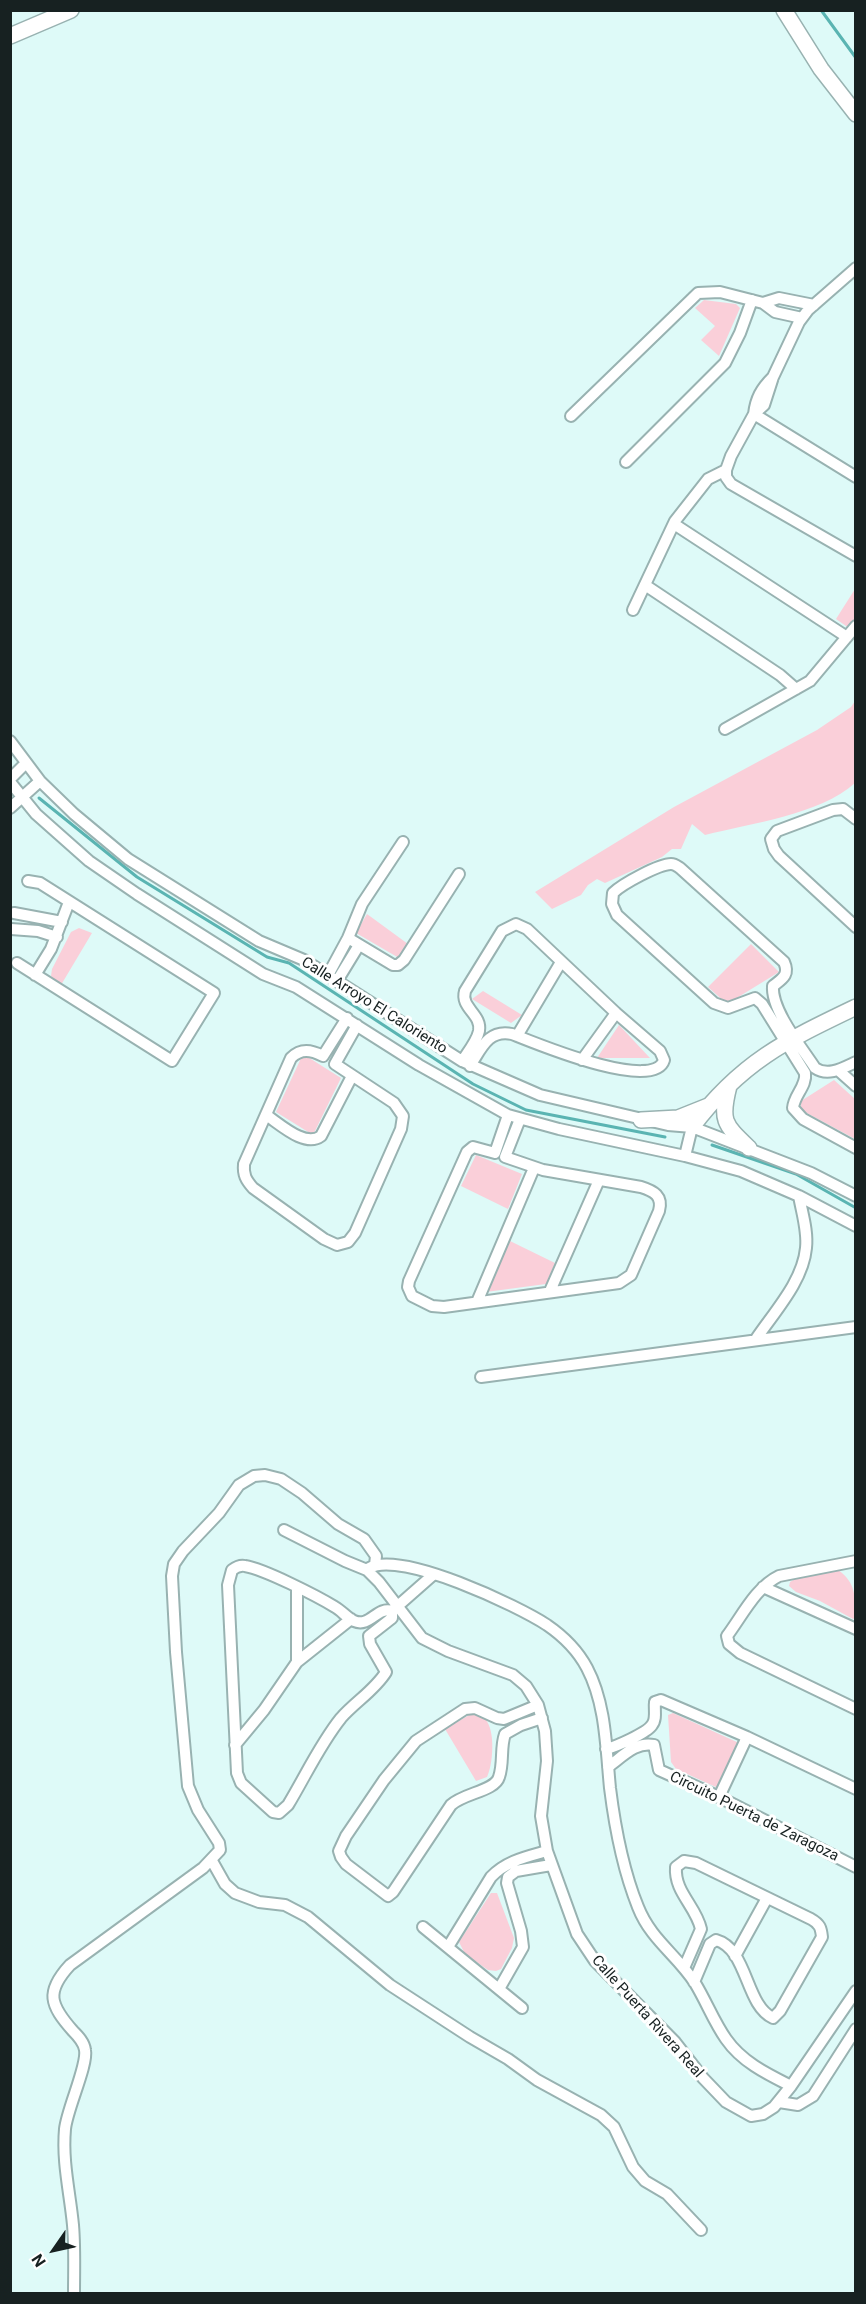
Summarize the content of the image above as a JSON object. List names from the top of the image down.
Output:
{
  "streets": {
    "street": ["Calle Arroyo El Caloriento", "Circuito Puerta de Zaragoza", "Calle Puerta Rivera Real"]
  },
  "north": "bottom left"
}
